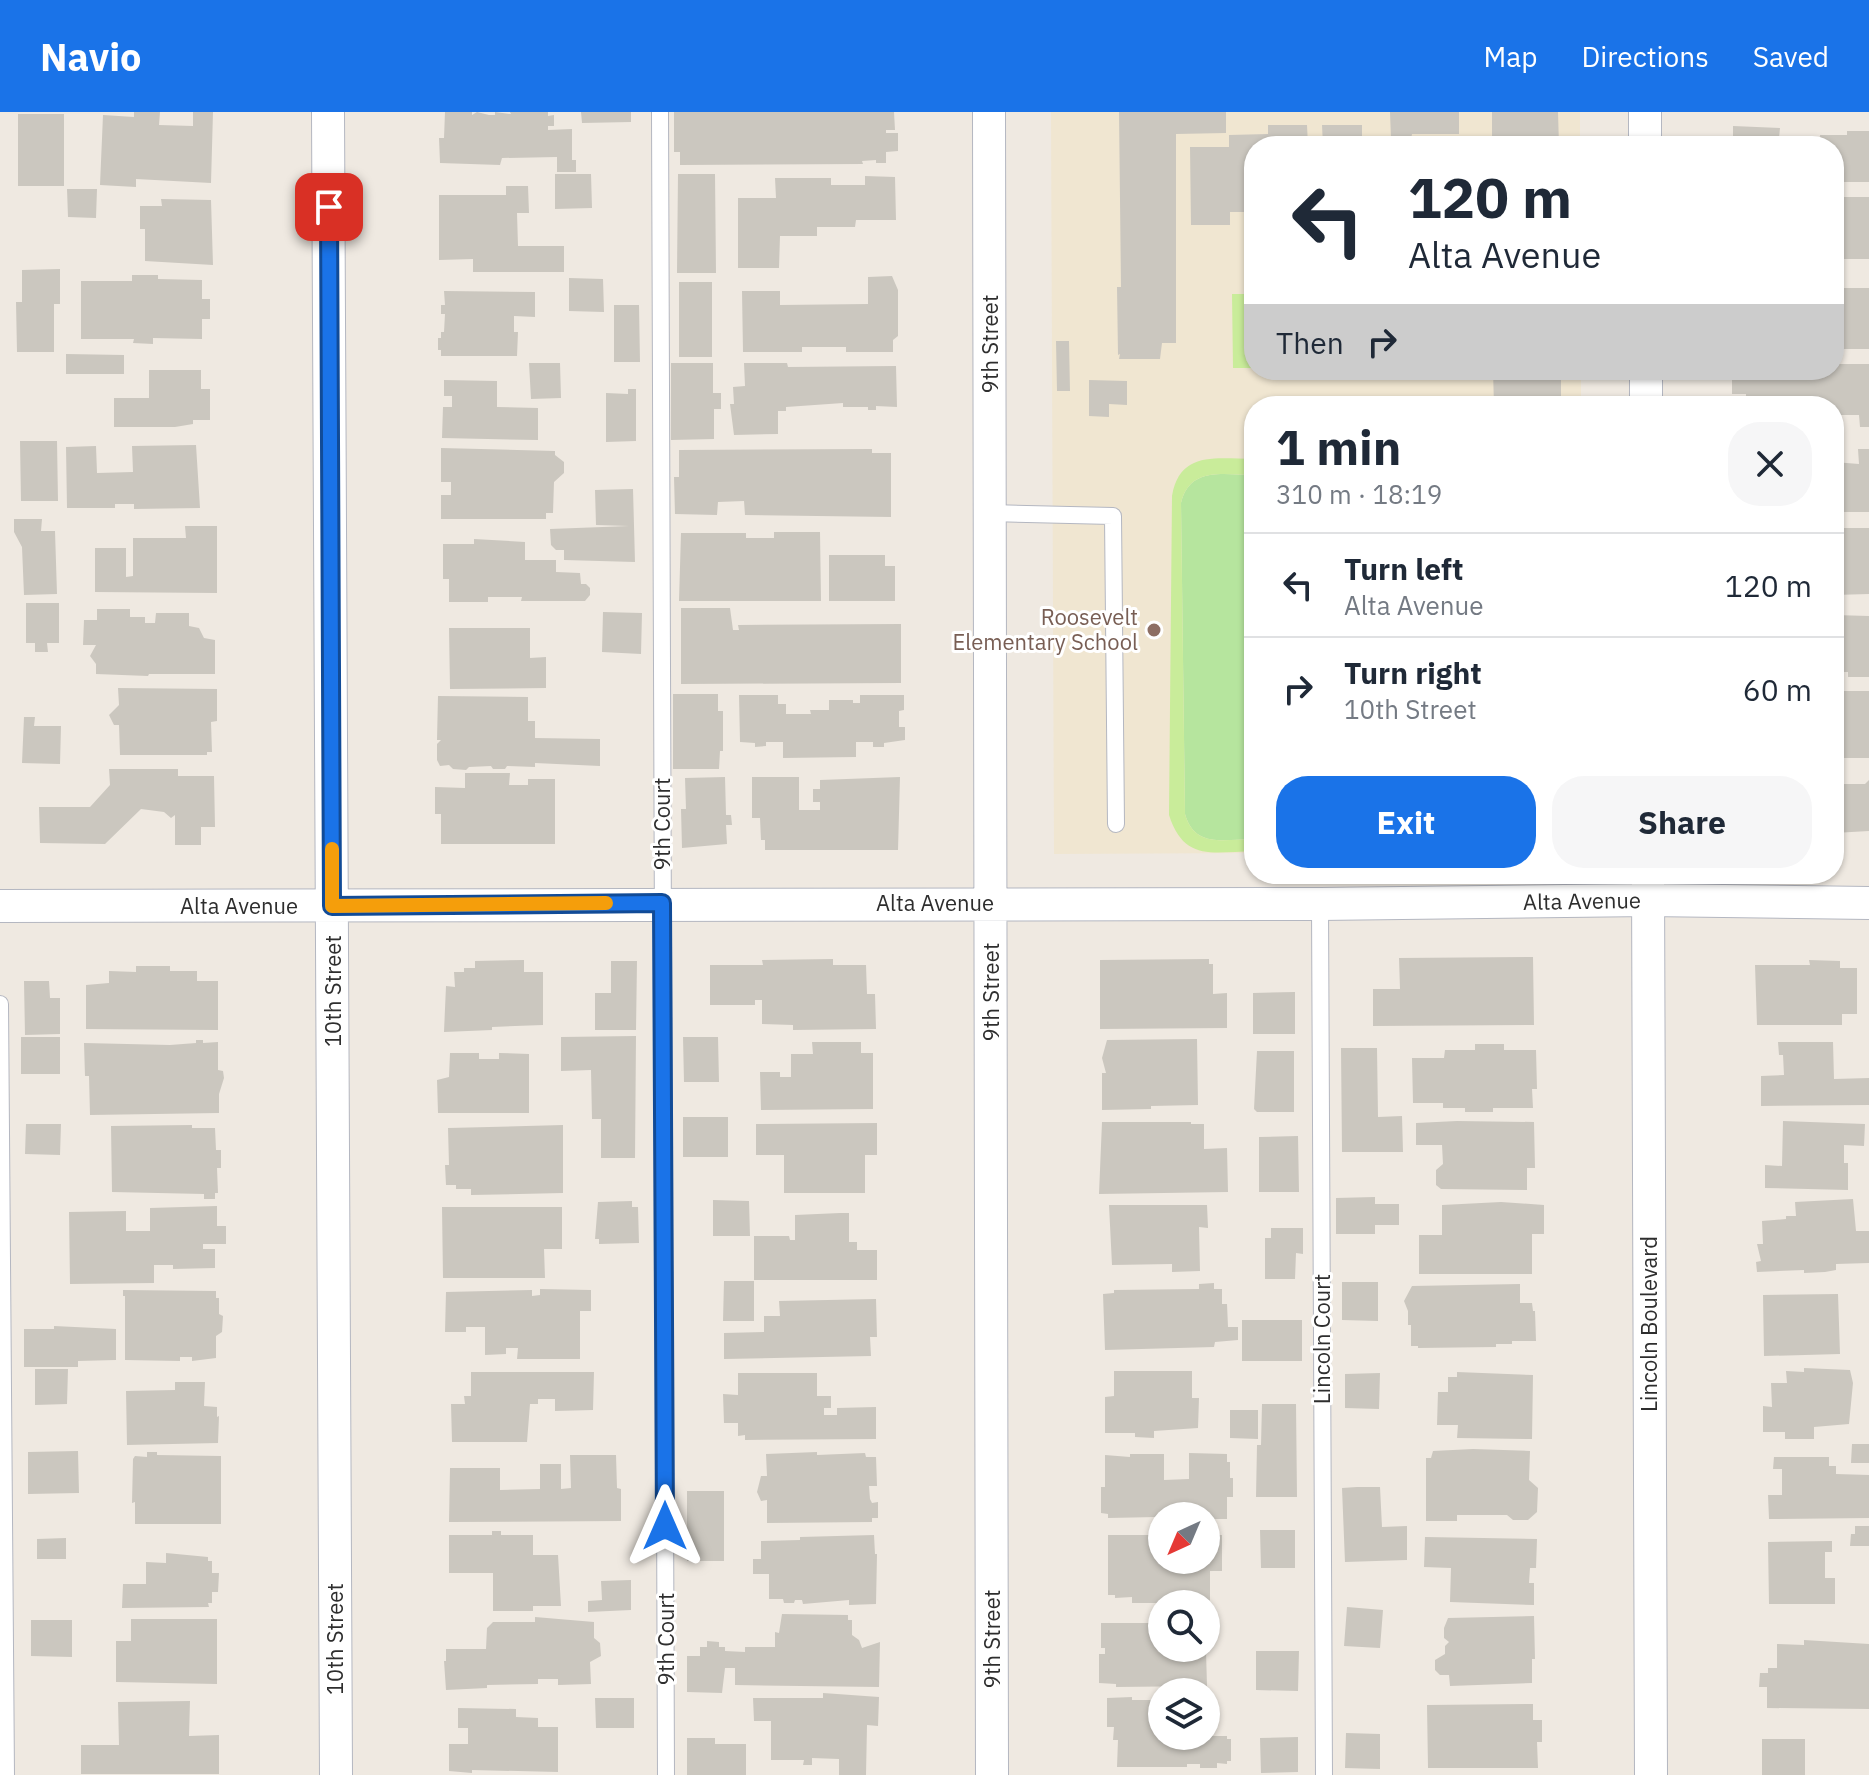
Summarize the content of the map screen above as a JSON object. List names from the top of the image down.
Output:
{
  "streets": {
    "street": [
      "9th Street",
      "Alta Avenue",
      "10th Street",
      "Lincoln Boulevard"
    ],
    "lane": ["9th Court", "Lincoln Court"]
  },
  "crossings": [
    ["9th Street", "Alta Avenue"],
    ["9th Court", "Alta Avenue"],
    ["Alta Avenue", "10th Street"],
    ["Alta Avenue", "Lincoln Boulevard"],
    ["Alta Avenue", "Lincoln Court"]
  ],
  "places": ["Roosevelt Elementary School"],
  "north": "bottom left",
  "page": {
    "header": "Navio",
    "nav": ["Map", "Directions", "Saved"],
    "turn": ["120 m", "Alta Avenue"],
    "then": "Then",
    "heading": ["1 min", "310 m · 18:19"],
    "list": [
      {
        "name": "Turn left",
        "note": "Alta Avenue",
        "value": "120 m"
      },
      {
        "name": "Turn right",
        "note": "10th Street",
        "value": "60 m"
      }
    ],
    "buttons": ["Exit", "Share"]
  }
}
